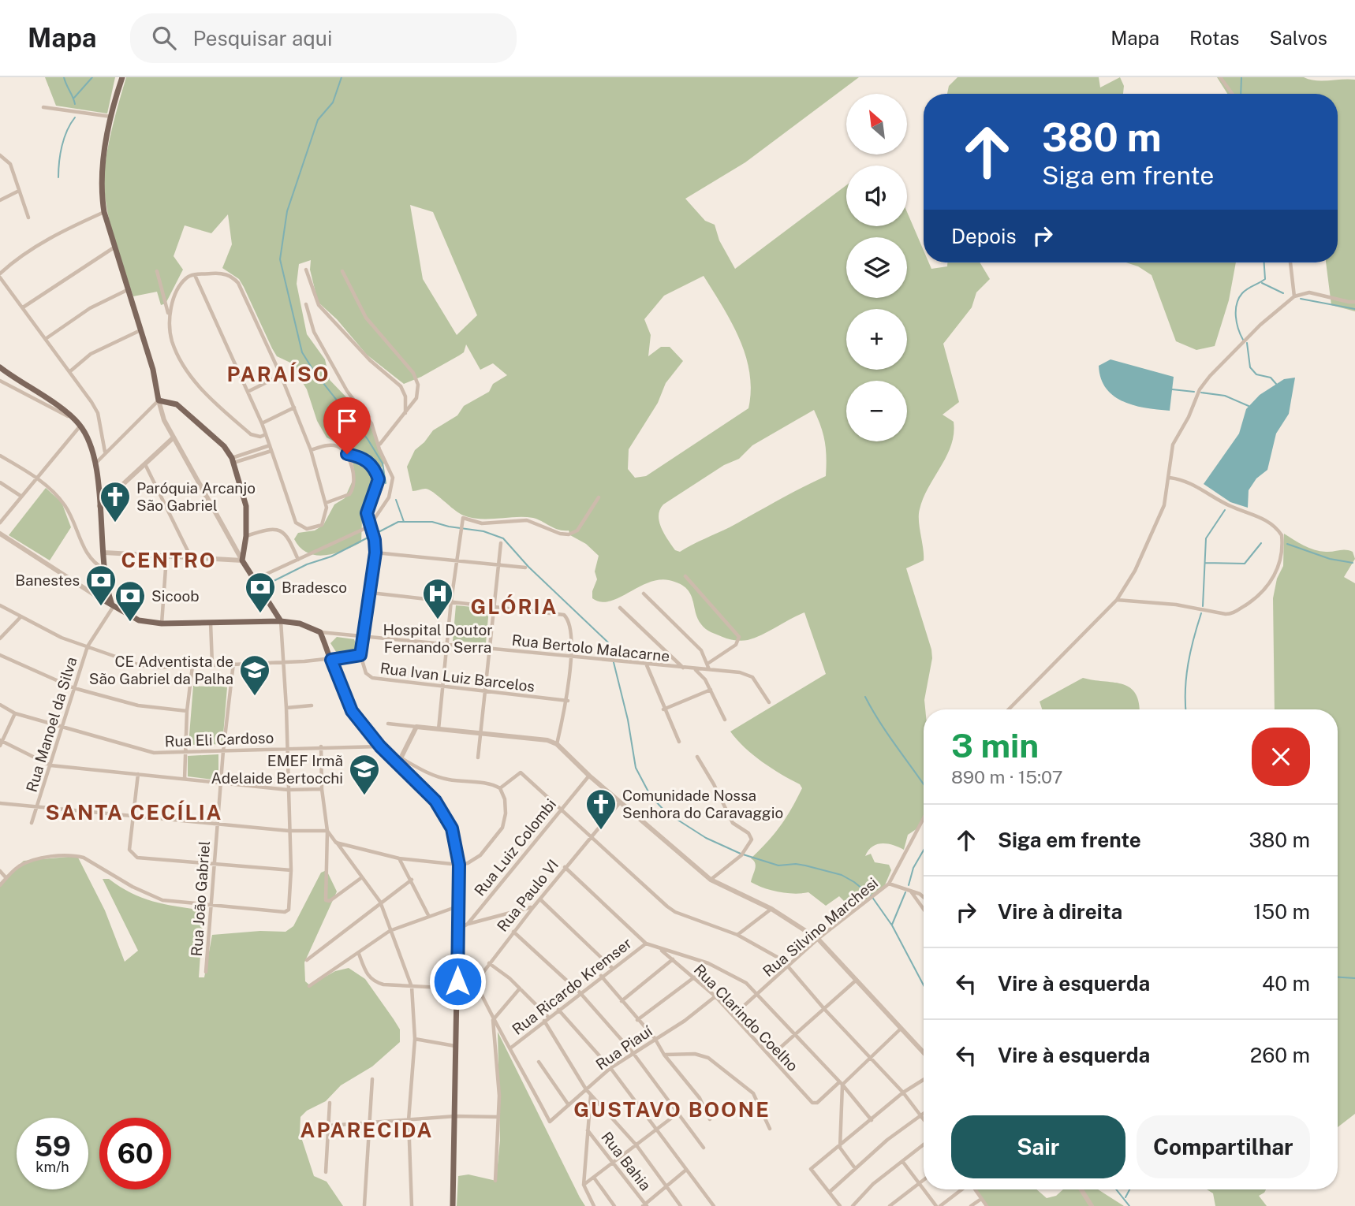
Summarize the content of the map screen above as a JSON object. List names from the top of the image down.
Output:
{
  "streets": {
    "street": [
      "Rua Bertolo Malacarne",
      "Rua Ivan Luiz Barcelos",
      "Rua Manoel da Silva",
      "Rua Eli Cardoso",
      "Rua Luiz Colombi",
      "Rua Paulo VI",
      "Rua João Gabriel",
      "Rua Silvino Marchesi",
      "Rua Ricardo Kremser",
      "Rua Clarindo Coelho",
      "Rua Piauí",
      "Rua Bahia"
    ]
  },
  "crossings": [
    ["Rua Manoel da Silva", "Rua Eli Cardoso"],
    ["Rua Eli Cardoso", "Rua João Gabriel"],
    ["Rua Silvino Marchesi", "Rua Clarindo Coelho"],
    ["Rua Ricardo Kremser", "Rua Piauí"],
    ["Rua Clarindo Coelho", "Rua Piauí"]
  ],
  "districts": [
    "PARAÍSO",
    "CENTRO",
    "GLÓRIA",
    "SANTA CECÍLIA",
    "GUSTAVO BOONE",
    "APARECIDA"
  ],
  "places": {
    "church": ["Paróquia Arcanjo São Gabriel", "Comunidade Nossa Senhora do Caravaggio"],
    "bank": ["Banestes", "Bradesco", "Sicoob"],
    "hospital": ["Hospital Doutor Fernando Serra"],
    "school or university": ["CE Adventista de São Gabriel da Palha", "EMEF Irmã Adelaide Bertocchi"]
  },
  "north": "top left",
  "page": {
    "header": "Mapa",
    "search": "Pesquisar aqui",
    "nav": ["Mapa", "Rotas", "Salvos"],
    "map_buttons": ["+", "−"],
    "turn": ["380 m", "Siga em frente"],
    "then": "Depois",
    "heading": ["3 min", "890 m · 15:07"],
    "list": [
      {
        "name": "Siga em frente",
        "value": "380 m"
      },
      {
        "name": "Vire à direita",
        "value": "150 m"
      },
      {
        "name": "Vire à esquerda",
        "value": "40 m"
      },
      {
        "name": "Vire à esquerda",
        "value": "260 m"
      }
    ],
    "buttons": ["Sair", "Compartilhar"],
    "speed": "59 km/h",
    "limit": "60"
  }
}
